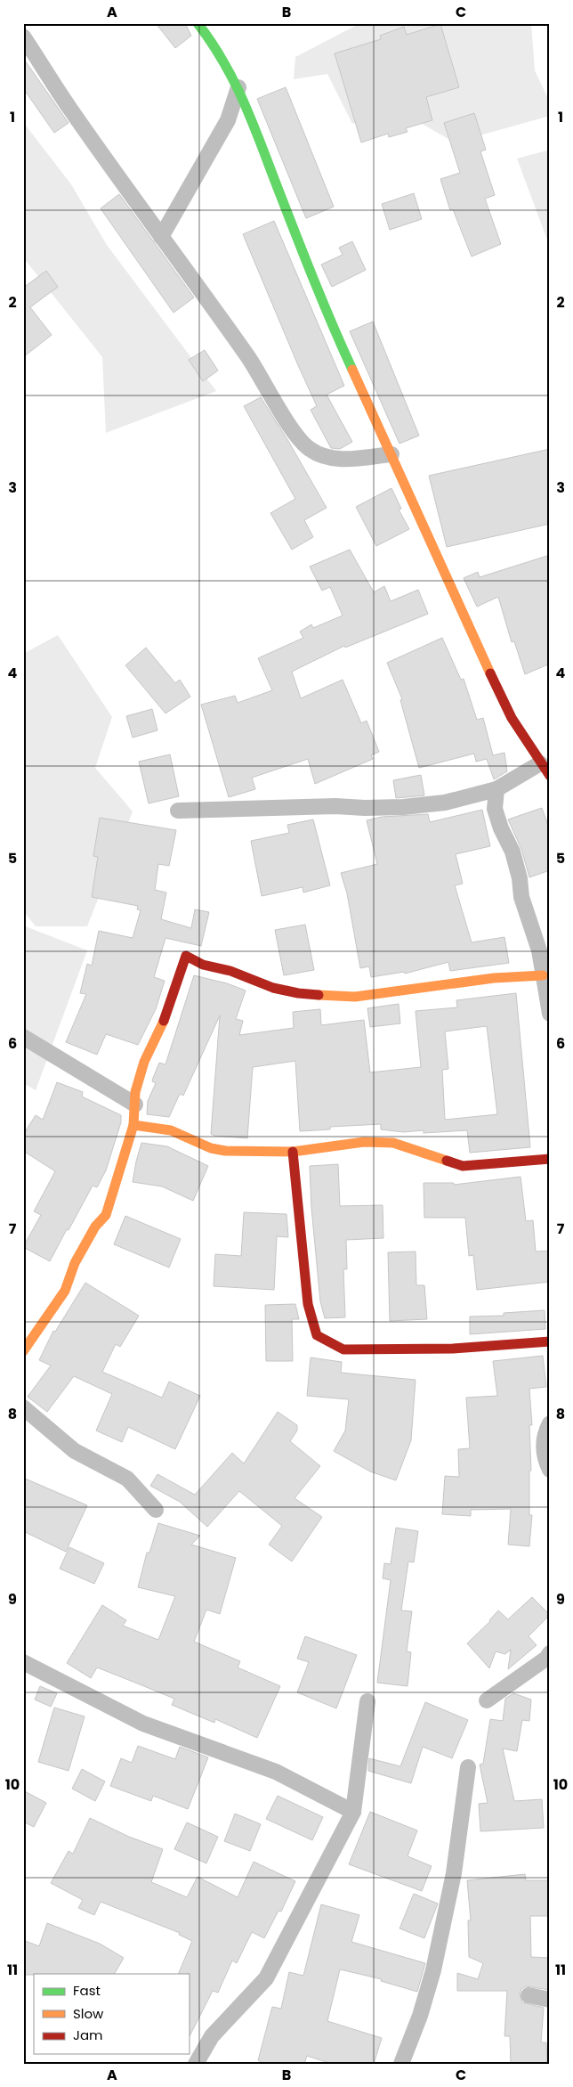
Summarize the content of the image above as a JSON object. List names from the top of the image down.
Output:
{
  "legend": ["Fast", "Slow", "Jam"],
  "grid": {
    "columns": ["A", "B", "C"],
    "rows": [
      "1",
      "2",
      "3",
      "4",
      "5",
      "6",
      "7",
      "8",
      "9",
      "10",
      "11"
    ]
  }
}
